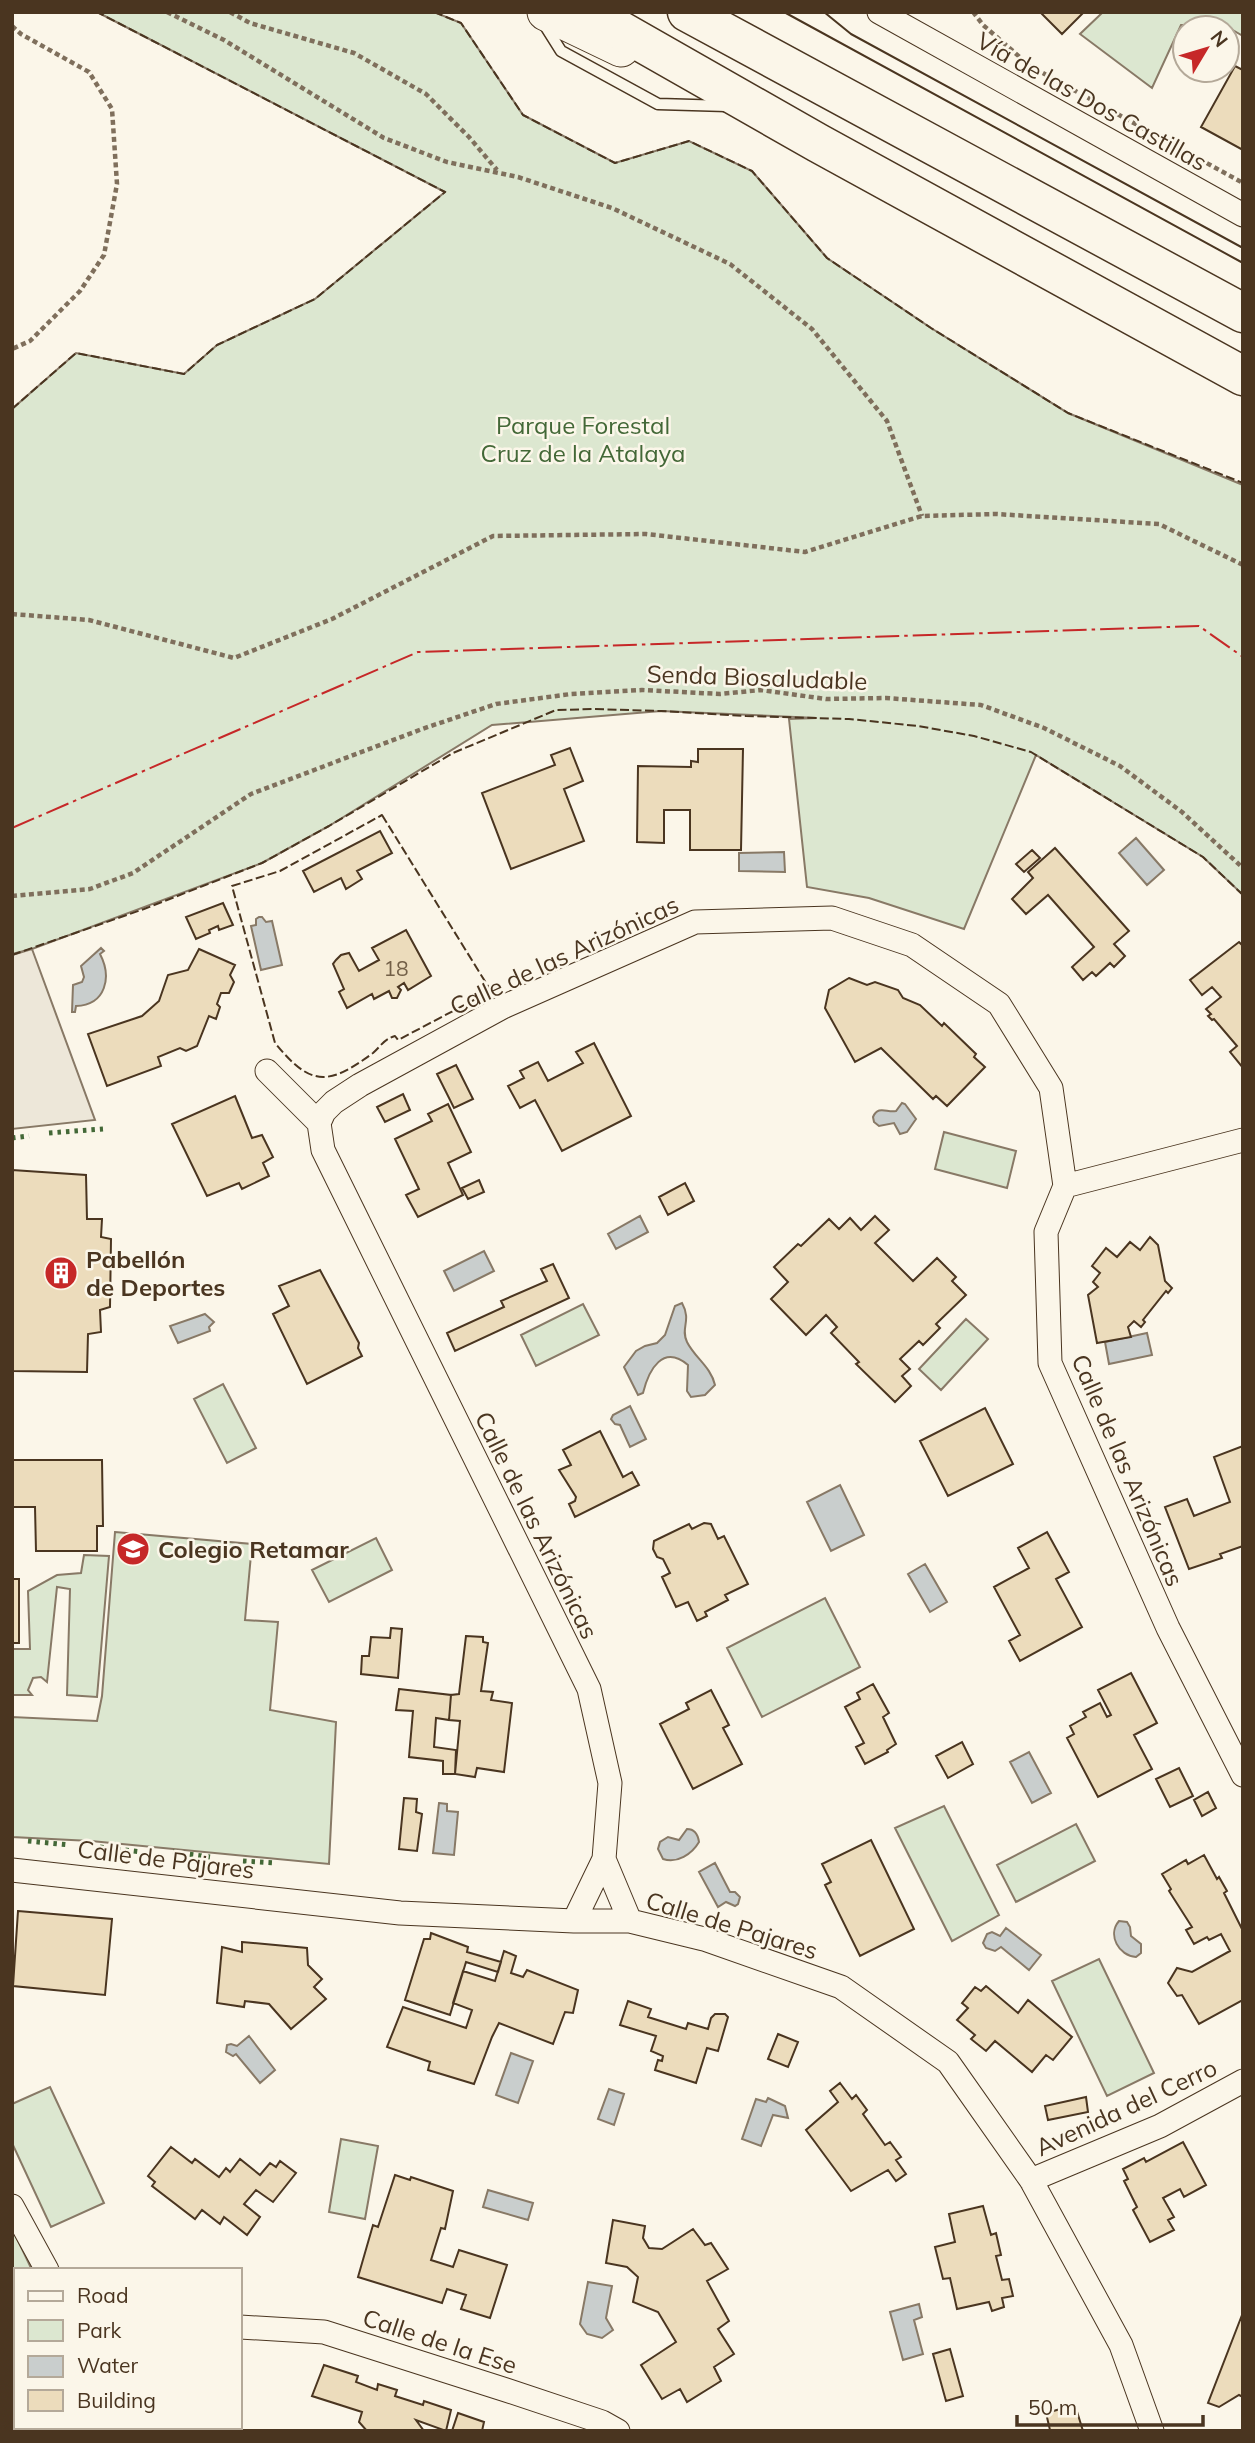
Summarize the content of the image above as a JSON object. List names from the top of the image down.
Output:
{
  "streets": {
    "street": [
      "Vía de las Dos Castillas",
      "Calle de las Arizónicas",
      "Calle de Pajares",
      "Avenida del Cerro",
      "Calle de la Ese"
    ],
    "path": ["Senda Biosaludable"]
  },
  "crossings": [
    ["Calle de las Arizónicas", "Calle de Pajares"],
    ["Calle de Pajares", "Avenida del Cerro"]
  ],
  "parks": ["Parque Forestal Cruz de la Atalaya"],
  "places": {
    "building": ["Pabellón de Deportes"],
    "school or university": ["Colegio Retamar"]
  },
  "house_numbers": ["18"],
  "legend": [
    "Road",
    "Park",
    "Water",
    "Building"
  ],
  "scale_bar": "50 m",
  "north": "top right"
}
